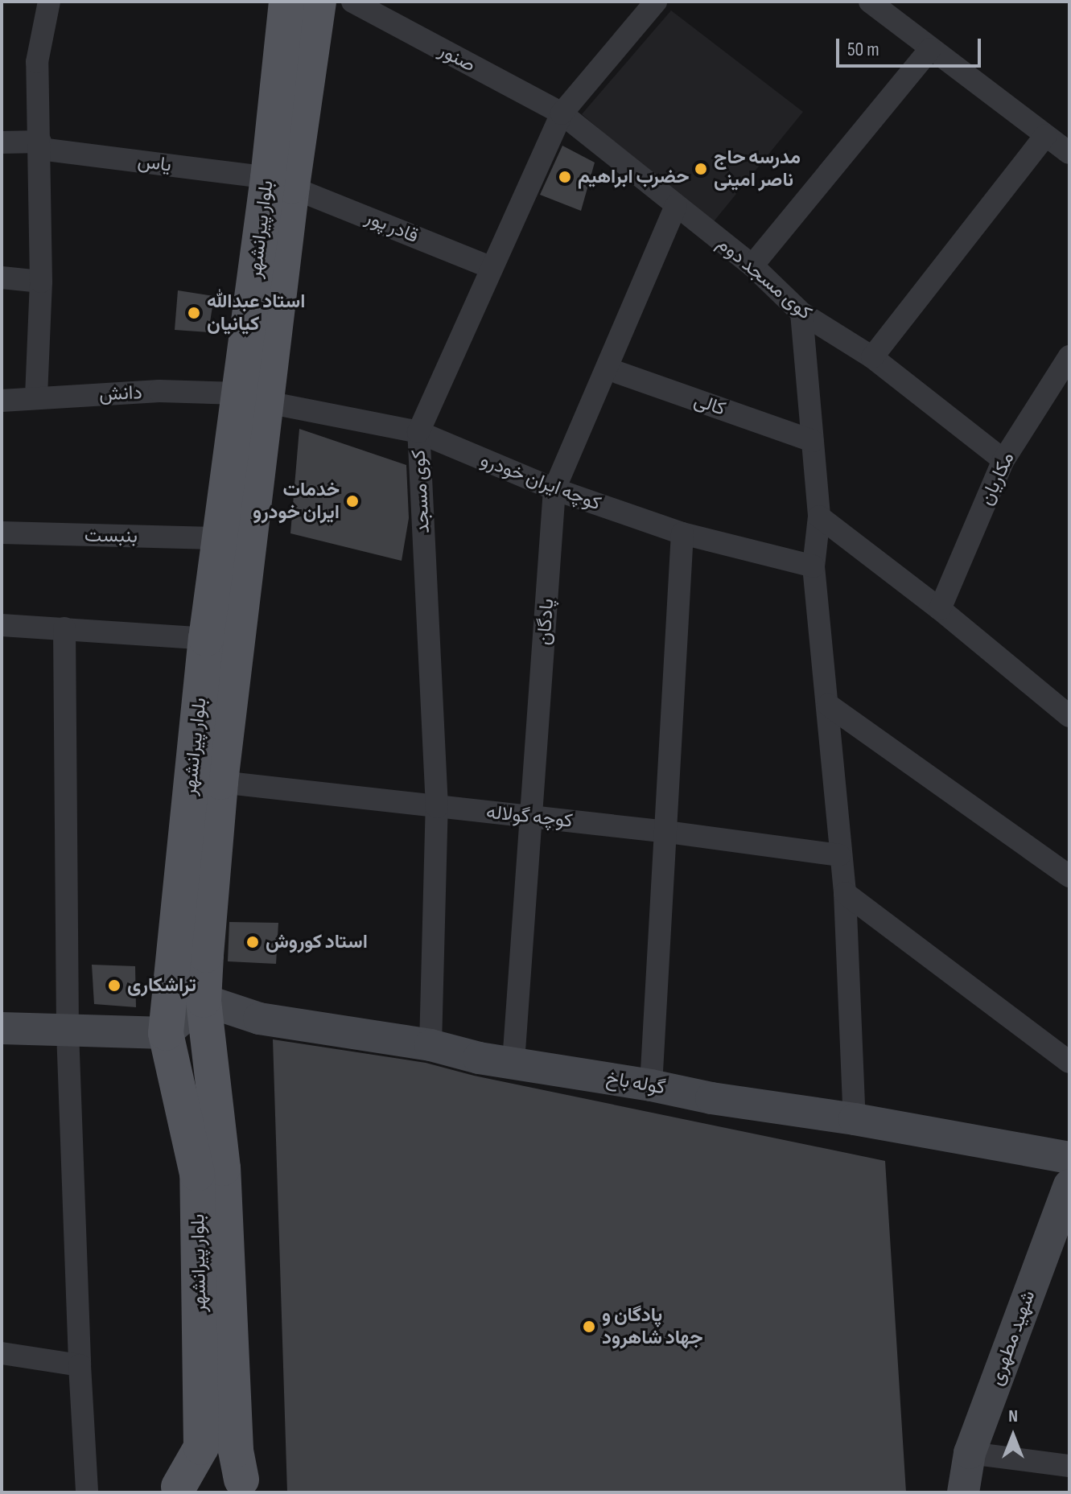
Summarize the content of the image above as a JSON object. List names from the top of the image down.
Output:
{
  "streets": {
    "main road": ["بلوار پیرانشهر"],
    "street": [
      "صنور",
      "یاس",
      "قادر پور",
      "کوی مسجد دوم",
      "دانش",
      "کالی",
      "مکاریان",
      "کوچه ایران خودرو",
      "کوی مسجد",
      "بنبست",
      "پادگان",
      "کوچه گولاله",
      "گوله باخ",
      "شهید مطهری"
    ]
  },
  "crossings": [
    ["صنور", "کوی مسجد دوم"],
    ["صنور", "کوی مسجد"],
    ["یاس", "قادر پور"],
    ["یاس", "بلوار پیرانشهر"],
    ["قادر پور", "بلوار پیرانشهر"],
    ["قادر پور", "کوی مسجد"],
    ["بلوار پیرانشهر", "دانش"],
    ["بلوار پیرانشهر", "کوچه ایران خودرو"],
    ["بلوار پیرانشهر", "بنبست"],
    ["بلوار پیرانشهر", "کوچه گولاله"],
    ["بلوار پیرانشهر", "گوله باخ"],
    ["کوی مسجد دوم", "مکاریان"],
    ["کوی مسجد دوم", "کوی مسجد"],
    ["کوی مسجد دوم", "پادگان"],
    ["دانش", "کوچه ایران خودرو"],
    ["کالی", "پادگان"],
    ["کوچه ایران خودرو", "کوی مسجد"],
    ["کوچه ایران خودرو", "پادگان"],
    ["کوی مسجد", "کوچه گولاله"],
    ["کوی مسجد", "گوله باخ"],
    ["پادگان", "کوچه گولاله"],
    ["پادگان", "گوله باخ"]
  ],
  "places": [
    "مدرسه حاج ناصر امینی",
    "حضرب ابراهیم",
    "استاد عبدالله کیانیان",
    "خدمات ایران خودرو",
    "استاد کوروش",
    "تراشکاری",
    "پادگان و جهاد شاهرود"
  ],
  "scale_bar": "50 m",
  "north": "top"
}
